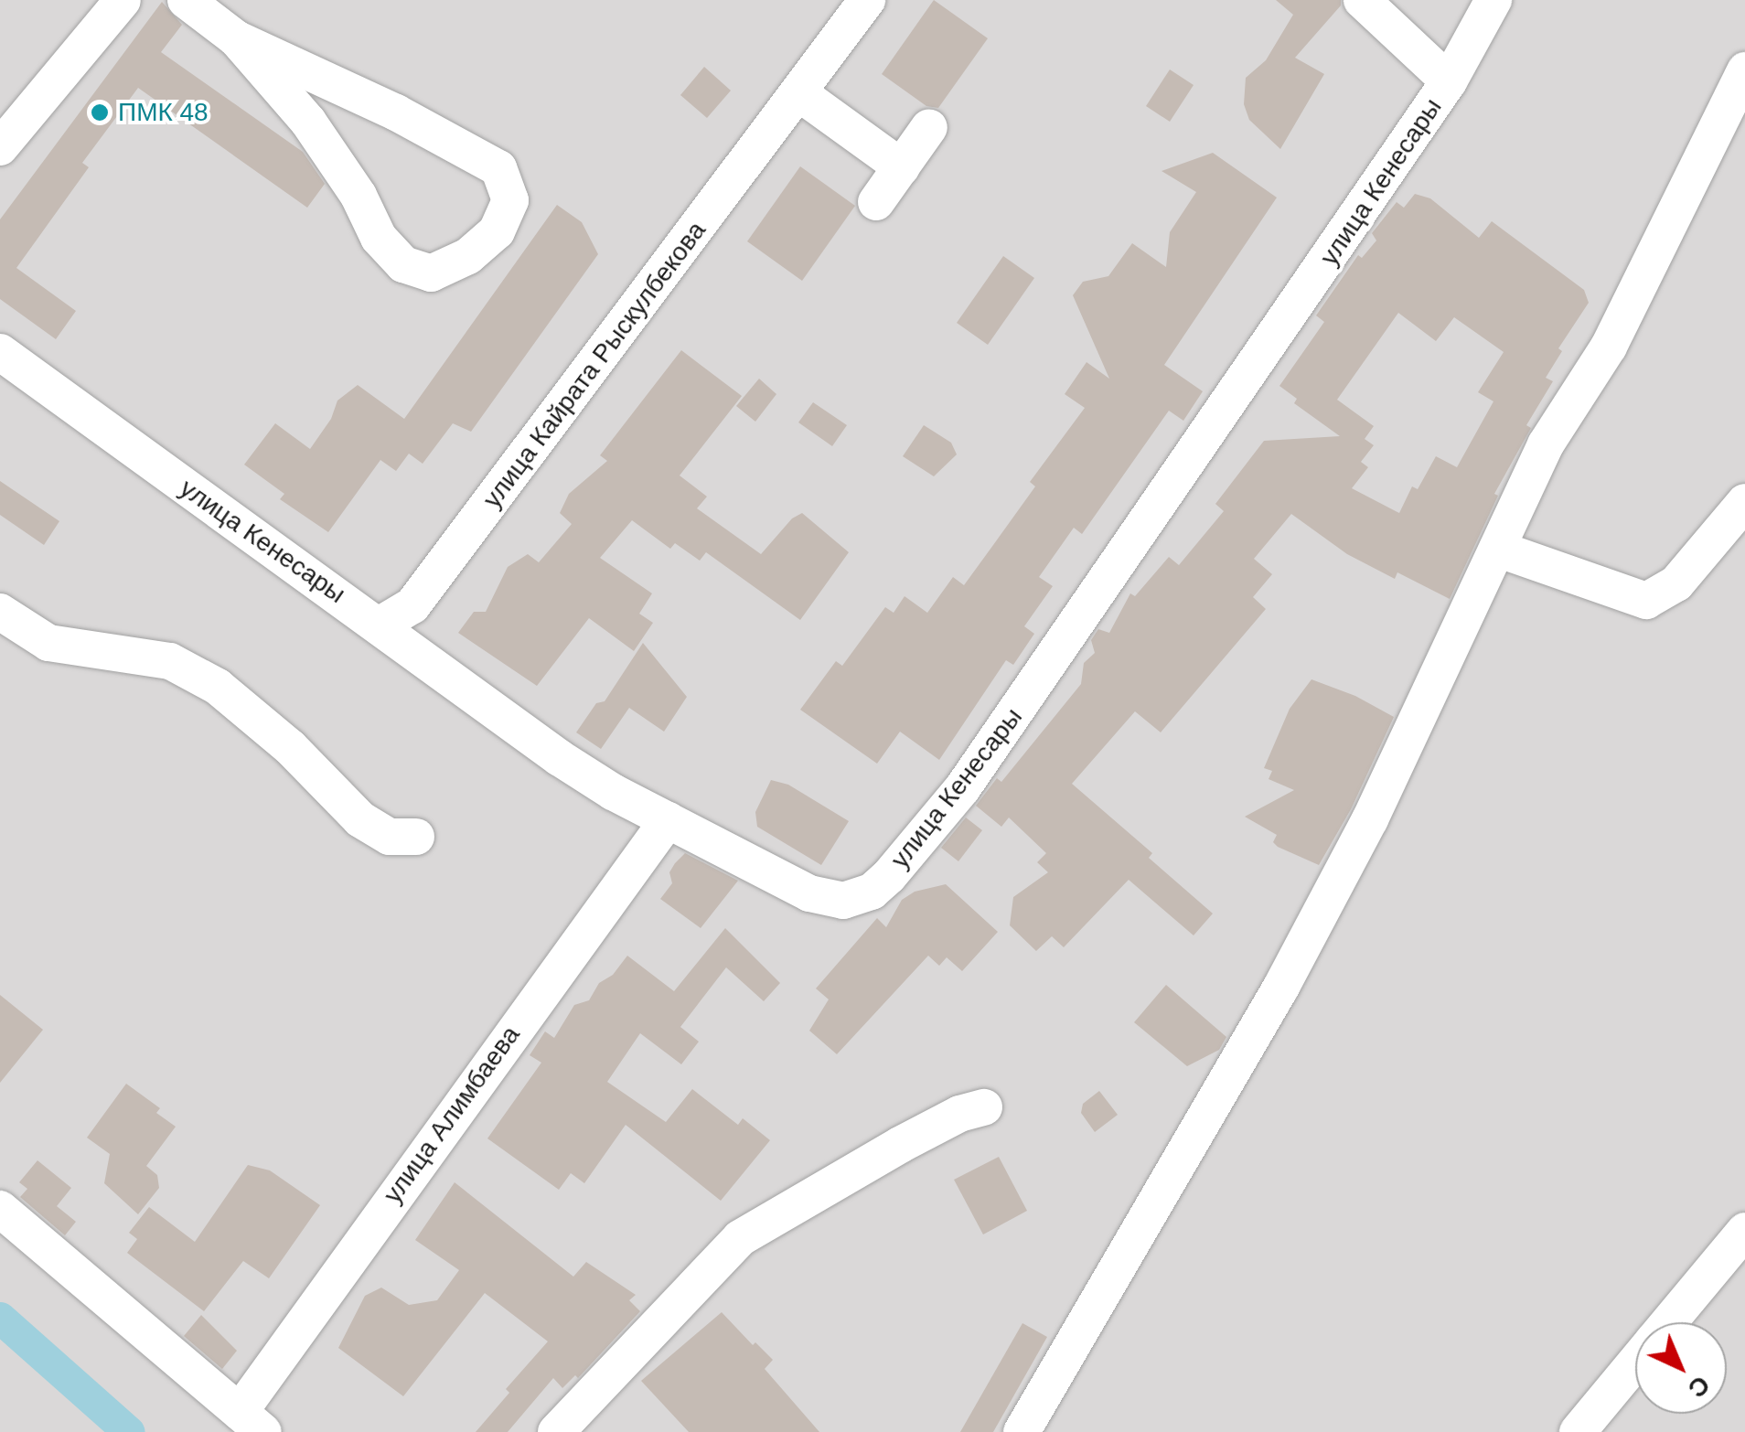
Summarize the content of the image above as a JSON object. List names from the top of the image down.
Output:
{
  "streets": {
    "street": ["улица Кенесары", "улица Кайрата Рыскулбекова", "улица Алимбаева"]
  },
  "crossings": [
    ["улица Кенесары", "улица Кайрата Рыскулбекова"],
    ["улица Кенесары", "улица Алимбаева"]
  ],
  "places": ["ПМК 48"],
  "north": "bottom right"
}
